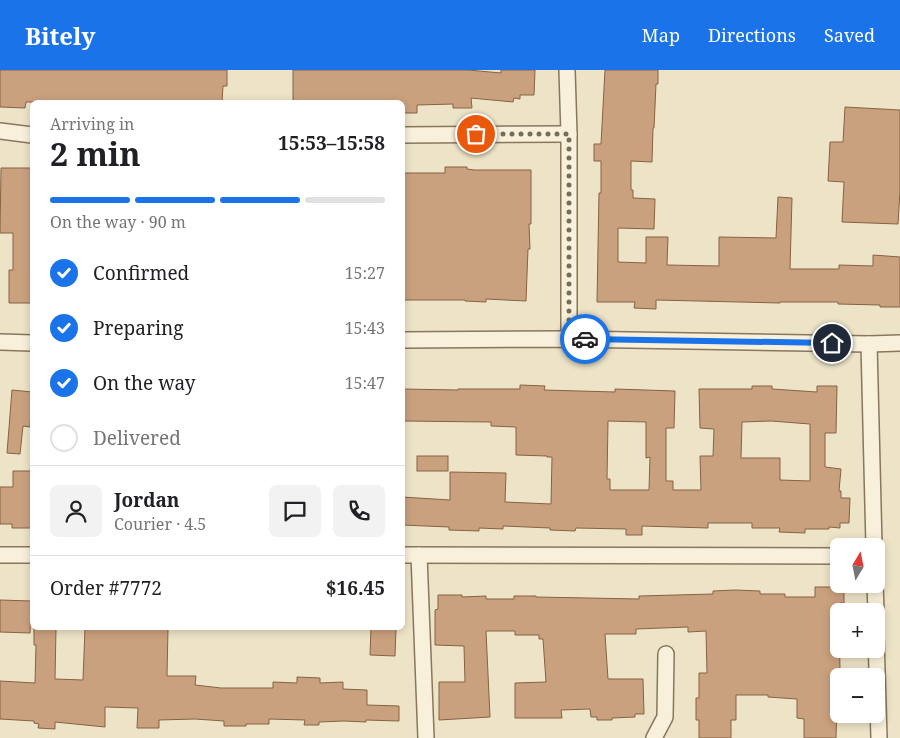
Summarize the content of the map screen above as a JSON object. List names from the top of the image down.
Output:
{
  "north": "top",
  "page": {
    "header": "Bitely",
    "nav": ["Map", "Directions", "Saved"],
    "heading": ["2 min", "Arriving in", "15:53–15:58"],
    "panel": [
      "Jordan",
      "Courier · 4.5",
      "Order #7772",
      "$16.45"
    ],
    "bar": "On the way · 90 m",
    "list": [
      ["Confirmed", "15:27"],
      ["Preparing", "15:43"],
      ["On the way", "15:47"],
      "Delivered"
    ],
    "map_buttons": ["+", "−"]
  }
}
